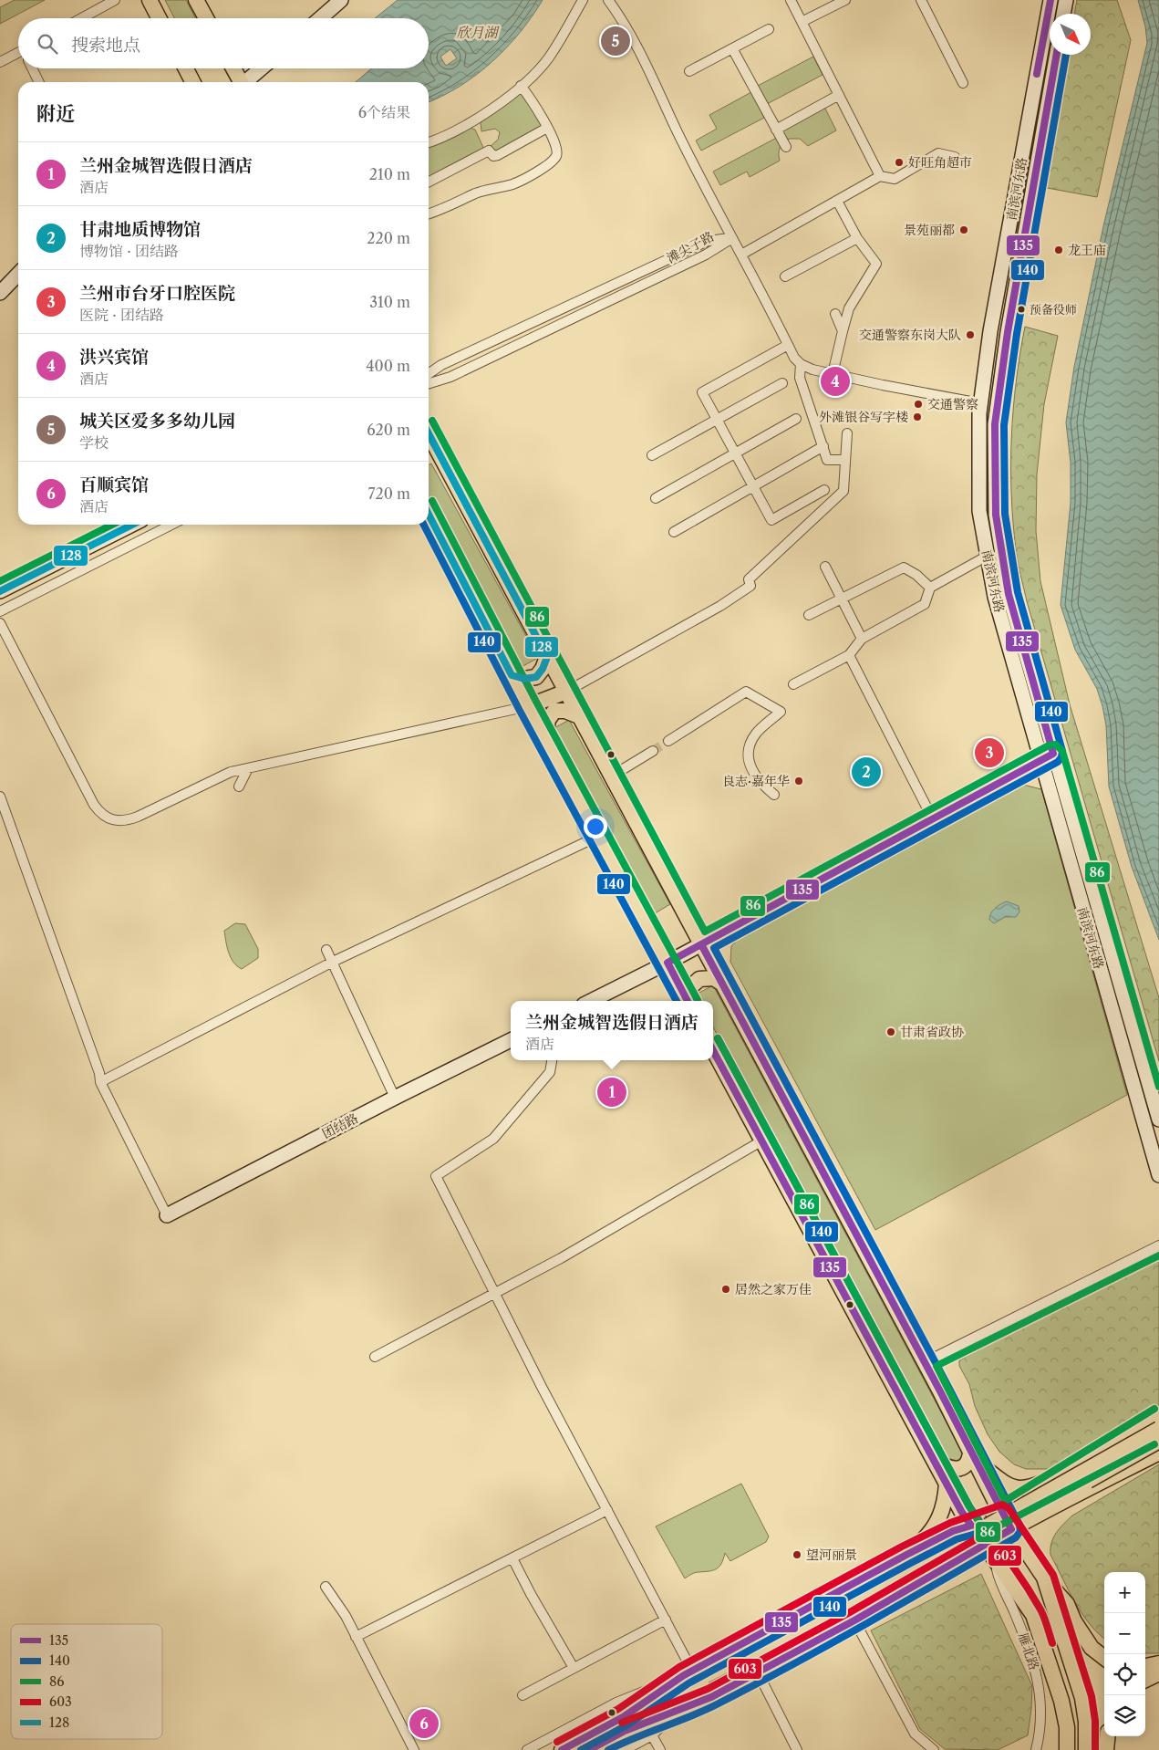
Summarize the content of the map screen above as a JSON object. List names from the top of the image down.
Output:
{
  "streets": {
    "main road": ["南滨河东路", "团结路"],
    "street": ["滩尖子路", "雁北路"]
  },
  "water": ["欣月湖"],
  "places": [
    "好旺角超市",
    "景苑丽都",
    "龙王庙",
    "预备役师",
    "交通警察东岗大队",
    "交通警察",
    "外滩银谷写字楼",
    "良志·嘉年华",
    "甘肃省政协",
    "居然之家万佳",
    "望河丽景"
  ],
  "lines": [
    "transit line 135",
    "transit line 140",
    "transit line 86",
    "transit line 128",
    "transit line 603"
  ],
  "legend": [
    "135",
    "140",
    "86",
    "603",
    "128"
  ],
  "north": "bottom right",
  "page": {
    "search": "搜索地点",
    "pins": [
      "5",
      "4",
      "3",
      "2",
      "1",
      "6"
    ],
    "heading": ["附近", "6个结果"],
    "list": [
      {
        "mark": "1",
        "name": "兰州金城智选假日酒店",
        "note": "酒店",
        "value": "210 m"
      },
      {
        "mark": "2",
        "name": "甘肃地质博物馆",
        "note": "博物馆 · 团结路",
        "value": "220 m"
      },
      {
        "mark": "3",
        "name": "兰州市台牙口腔医院",
        "note": "医院 · 团结路",
        "value": "310 m"
      },
      {
        "mark": "4",
        "name": "洪兴宾馆",
        "note": "酒店",
        "value": "400 m"
      },
      {
        "mark": "5",
        "name": "城关区爱多多幼儿园",
        "note": "学校",
        "value": "620 m"
      },
      {
        "mark": "6",
        "name": "百顺宾馆",
        "note": "酒店",
        "value": "720 m"
      }
    ],
    "popup": ["兰州金城智选假日酒店", "酒店"],
    "map_buttons": ["+", "−"]
  }
}
